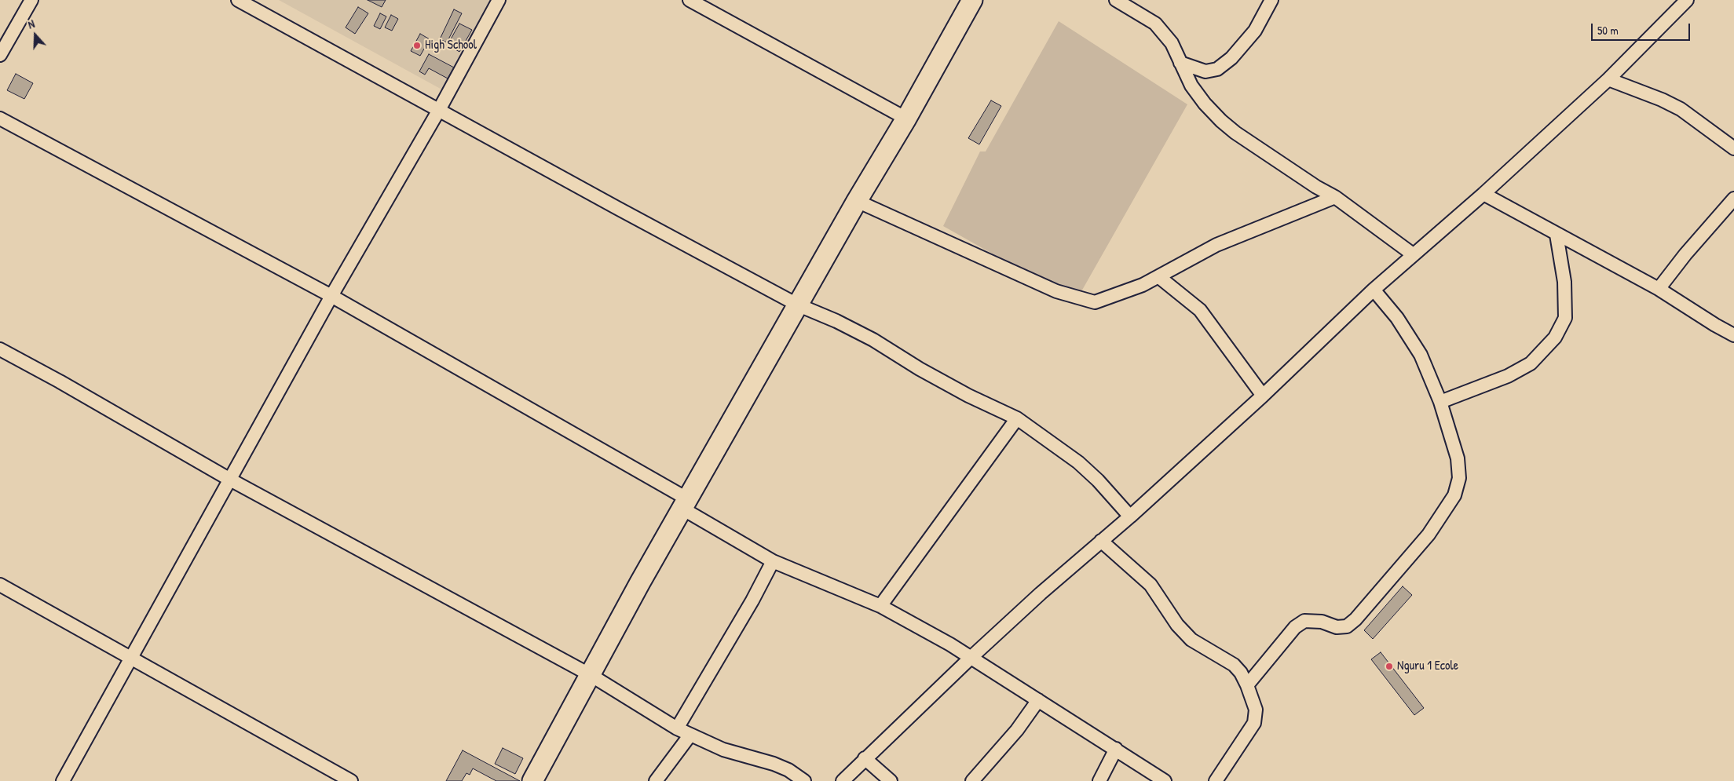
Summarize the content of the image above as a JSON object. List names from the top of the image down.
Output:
{
  "places": ["High School", "Nguru 1 Ecole"],
  "scale_bar": "50 m",
  "north": "top"
}
